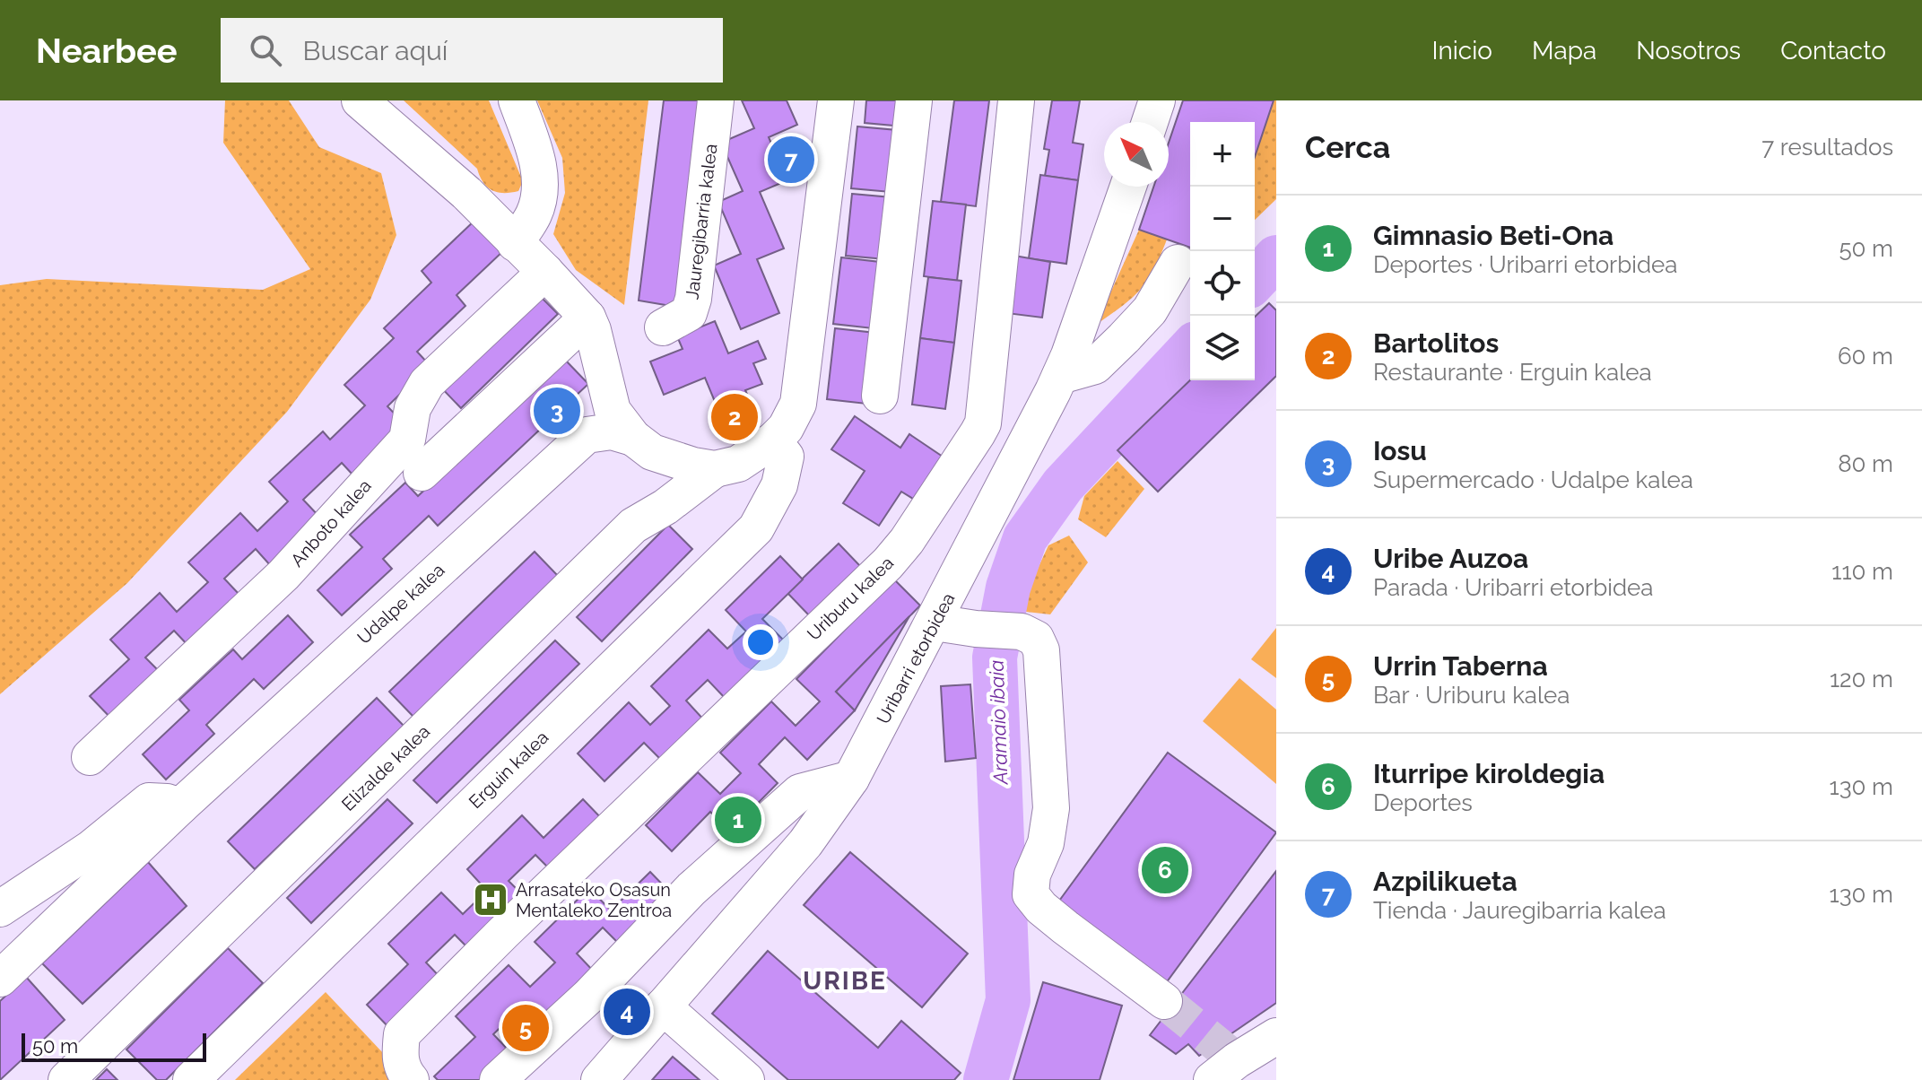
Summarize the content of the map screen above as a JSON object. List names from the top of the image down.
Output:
{
  "streets": {
    "street": [
      "Jauregibarria kalea",
      "Anboto kalea",
      "Uriburu kalea",
      "Udalpe kalea",
      "Uribarri etorbidea",
      "Elizalde kalea",
      "Erguin kalea"
    ]
  },
  "crossings": [
    ["Elizalde kalea", "Erguin kalea"]
  ],
  "districts": ["URIBE"],
  "water": ["Aramaio ibaia"],
  "places": {
    "hospital": ["Arrasateko Osasun Mentaleko Zentroa"]
  },
  "scale_bar": "50 m",
  "north": "top left",
  "page": {
    "header": "Nearbee",
    "search": "Buscar aquí",
    "nav": [
      "Inicio",
      "Mapa",
      "Nosotros",
      "Contacto"
    ],
    "heading": ["Cerca", "7 resultados"],
    "map_buttons": ["+", "−"],
    "pins": [
      "7",
      "3",
      "2",
      "1",
      "6",
      "4",
      "5"
    ],
    "list": [
      {
        "mark": "1",
        "name": "Gimnasio Beti-Ona",
        "note": "Deportes · Uribarri etorbidea",
        "value": "50 m"
      },
      {
        "mark": "2",
        "name": "Bartolitos",
        "note": "Restaurante · Erguin kalea",
        "value": "60 m"
      },
      {
        "mark": "3",
        "name": "Iosu",
        "note": "Supermercado · Udalpe kalea",
        "value": "80 m"
      },
      {
        "mark": "4",
        "name": "Uribe Auzoa",
        "note": "Parada · Uribarri etorbidea",
        "value": "110 m"
      },
      {
        "mark": "5",
        "name": "Urrin Taberna",
        "note": "Bar · Uriburu kalea",
        "value": "120 m"
      },
      {
        "mark": "6",
        "name": "Iturripe kiroldegia",
        "note": "Deportes",
        "value": "130 m"
      },
      {
        "mark": "7",
        "name": "Azpilikueta",
        "note": "Tienda · Jauregibarria kalea",
        "value": "130 m"
      }
    ],
    "scale": "50 m"
  }
}
